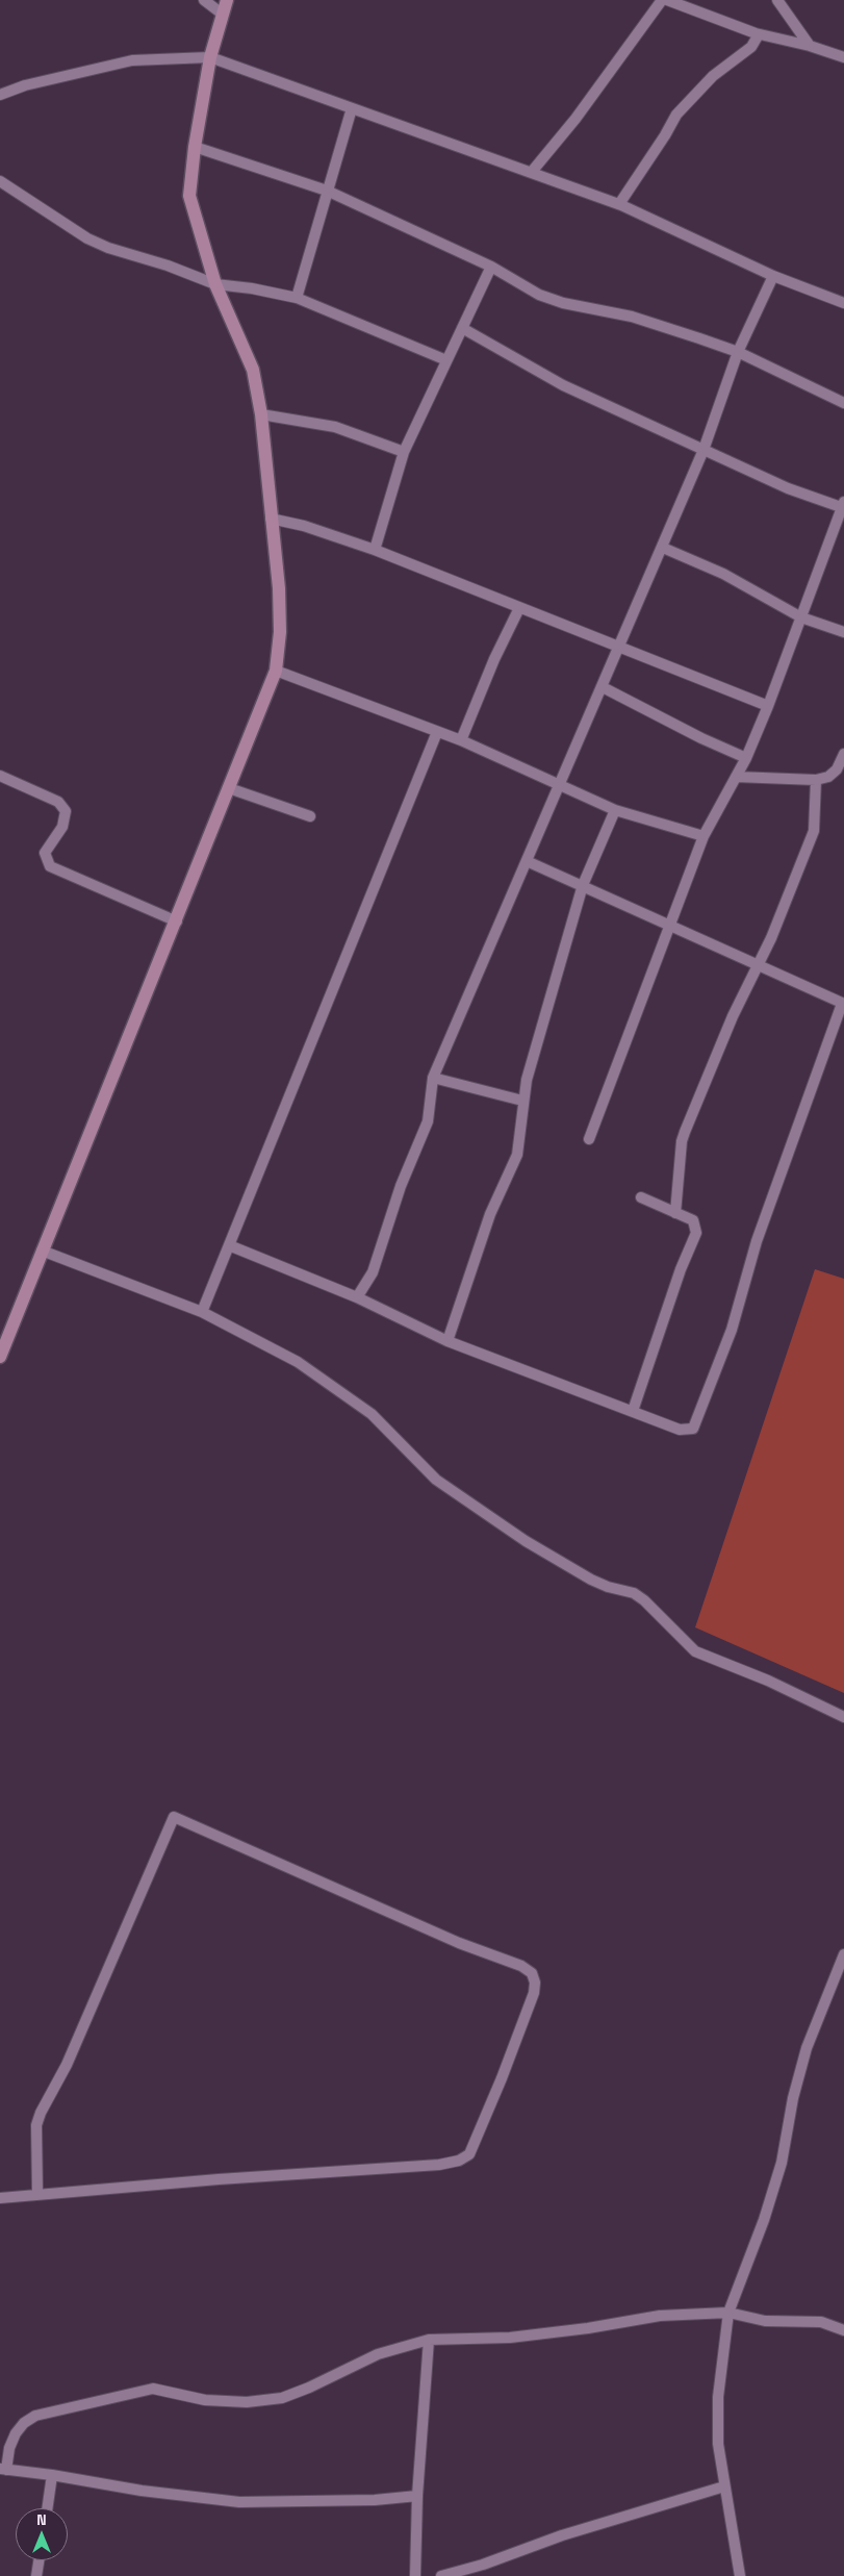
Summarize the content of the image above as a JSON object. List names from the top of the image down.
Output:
{
  "north": "top"
}
